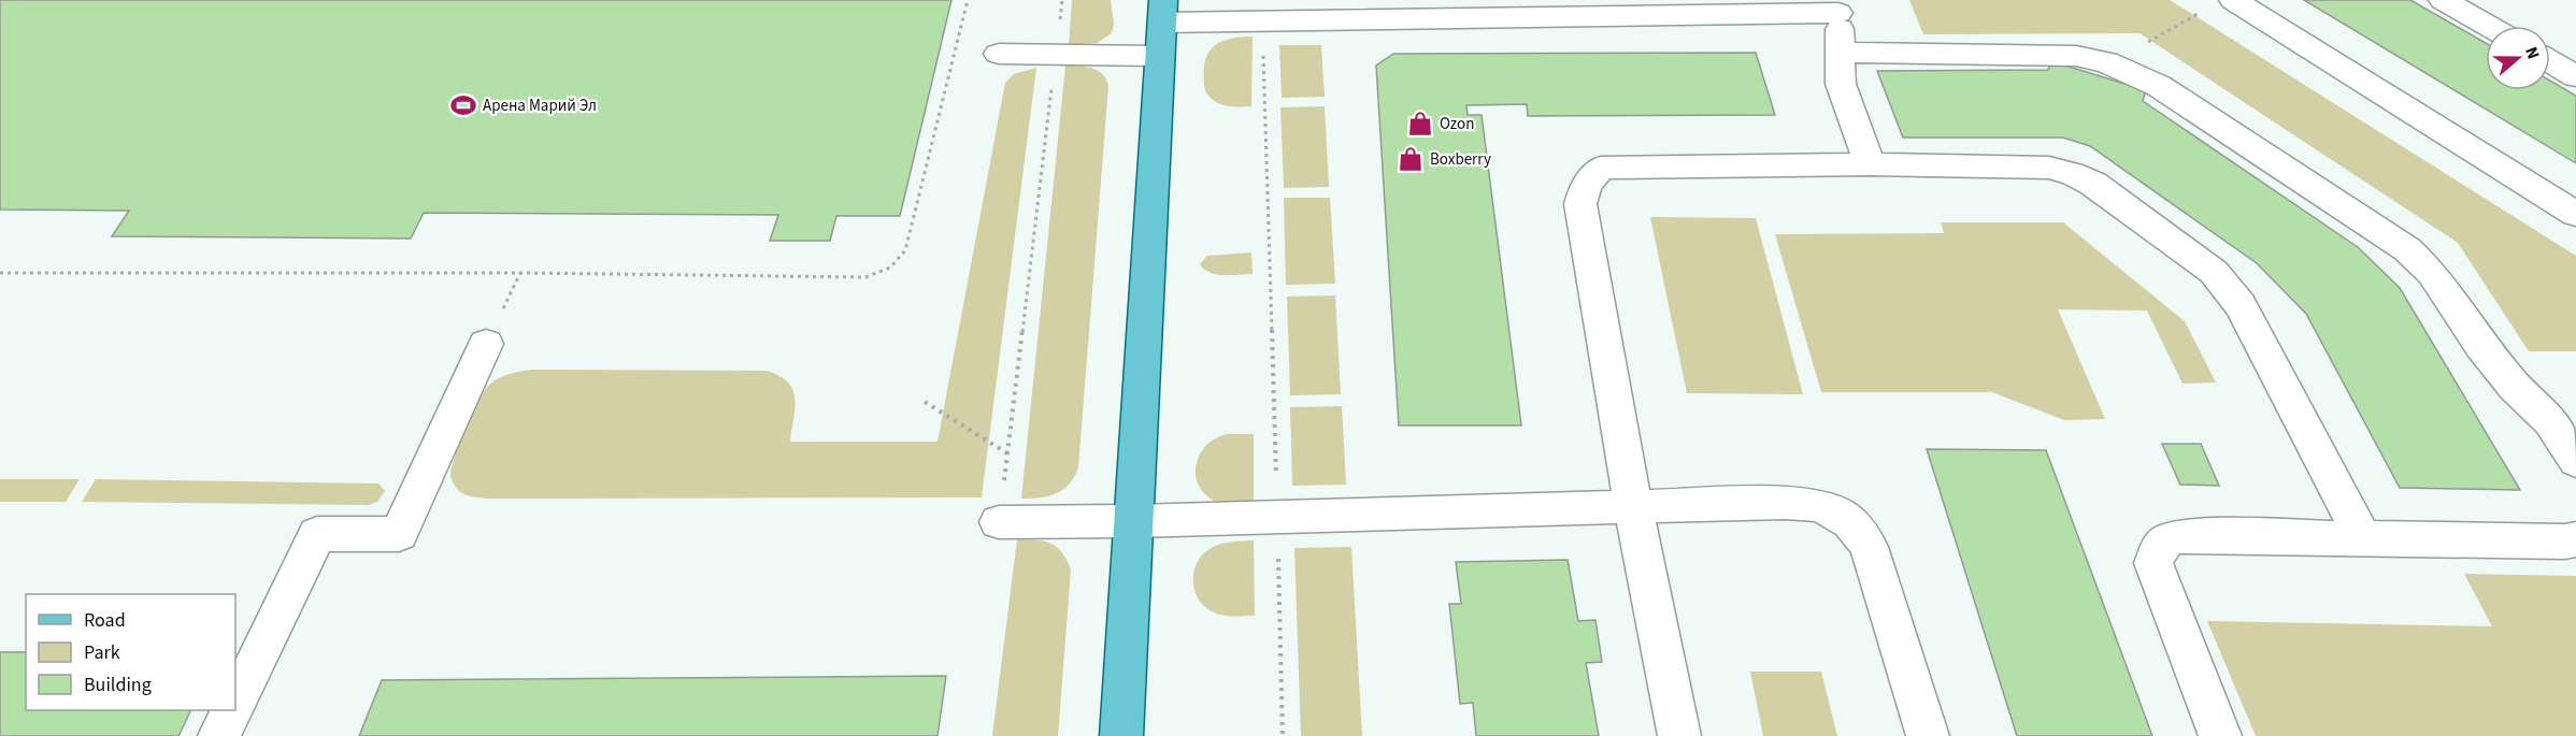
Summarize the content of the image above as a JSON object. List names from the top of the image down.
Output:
{
  "places": {
    "sports": ["Арена Марий Эл"],
    "shop": ["Ozon", "Boxberry"]
  },
  "legend": ["Road", "Park", "Building"],
  "north": "right"
}
